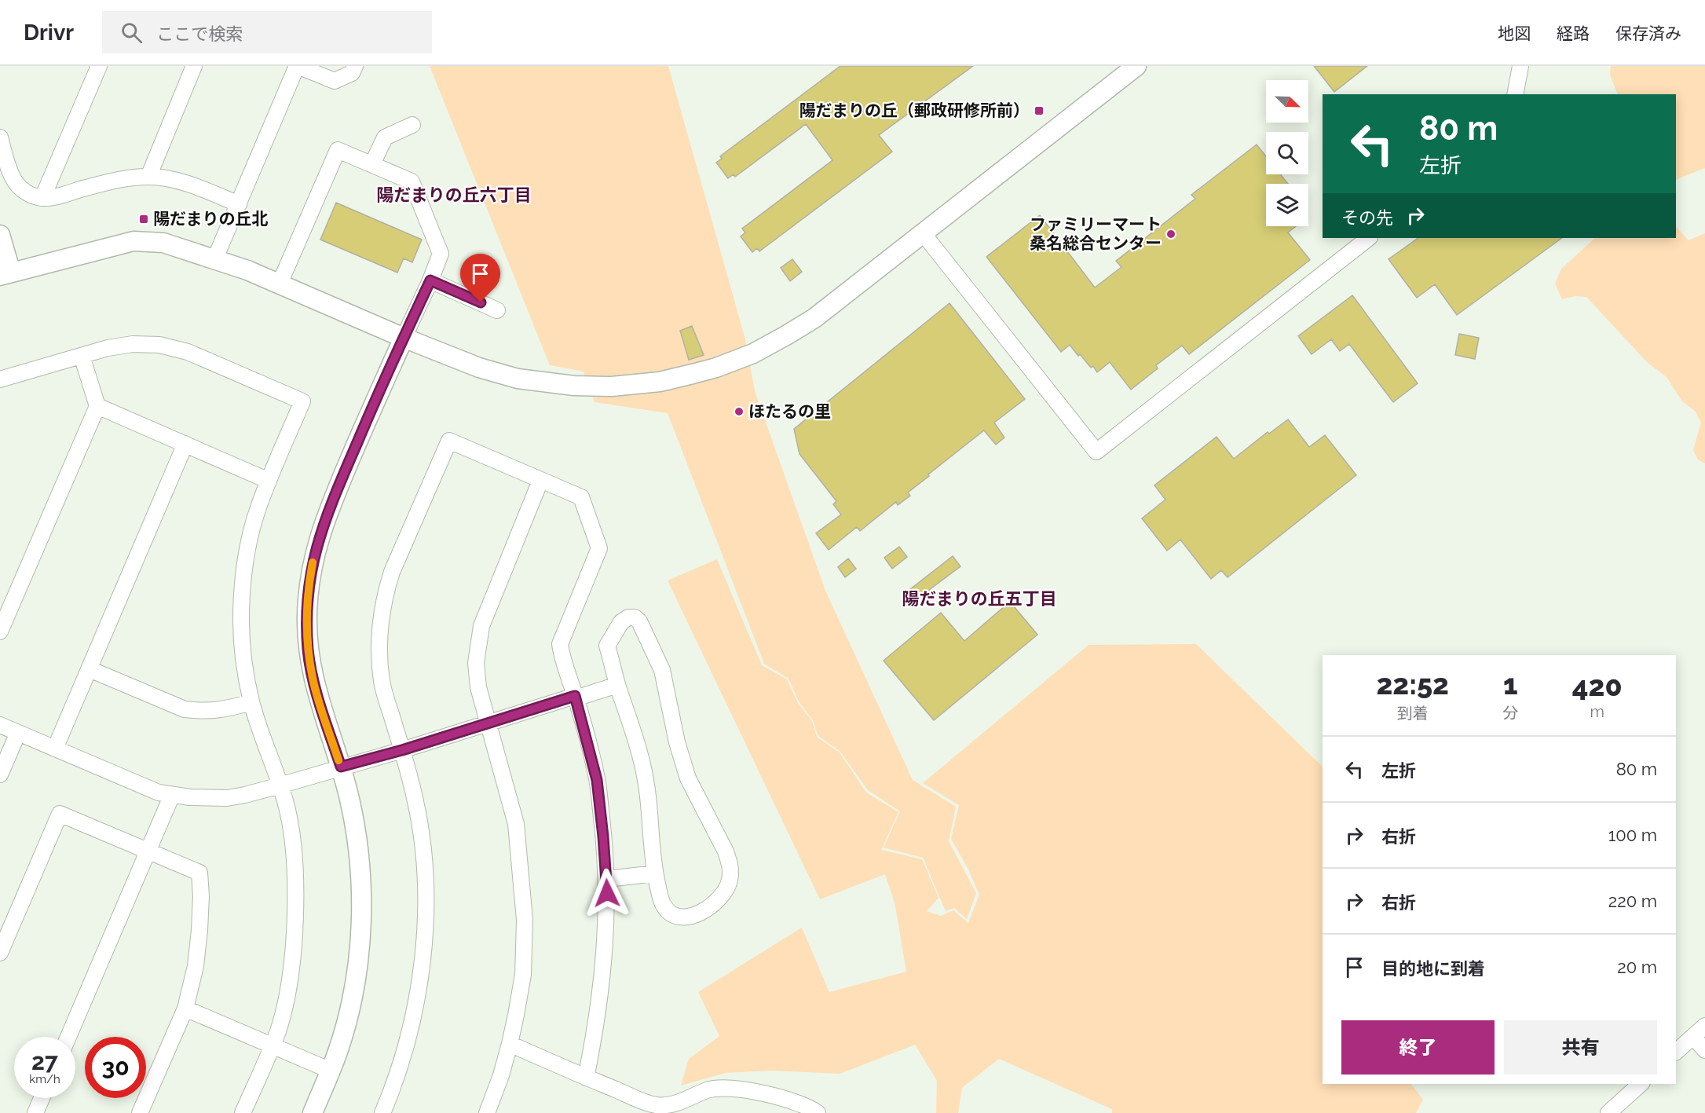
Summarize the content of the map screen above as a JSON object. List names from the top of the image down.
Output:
{
  "districts": ["陽だまりの丘六丁目", "陽だまりの丘五丁目"],
  "places": {
    "transit": ["陽だまりの丘（郵政研修所前）", "陽だまりの丘北"],
    "other": ["ファミリーマート 桑名総合センター", "ほたるの里"]
  },
  "north": "bottom right",
  "page": {
    "header": "Drivr",
    "search": "ここで検索",
    "nav": ["地図", "経路", "保存済み"],
    "turn": ["80 m", "左折"],
    "then": "その先",
    "eta": [
      "22:52",
      "到着",
      "1",
      "分",
      "420",
      "m"
    ],
    "list": [
      {
        "name": "左折",
        "value": "80 m"
      },
      {
        "name": "右折",
        "value": "100 m"
      },
      {
        "name": "右折",
        "value": "220 m"
      },
      {
        "name": "目的地に到着",
        "value": "20 m"
      }
    ],
    "buttons": ["終了", "共有"],
    "speed": "27 km/h",
    "limit": "30"
  }
}
